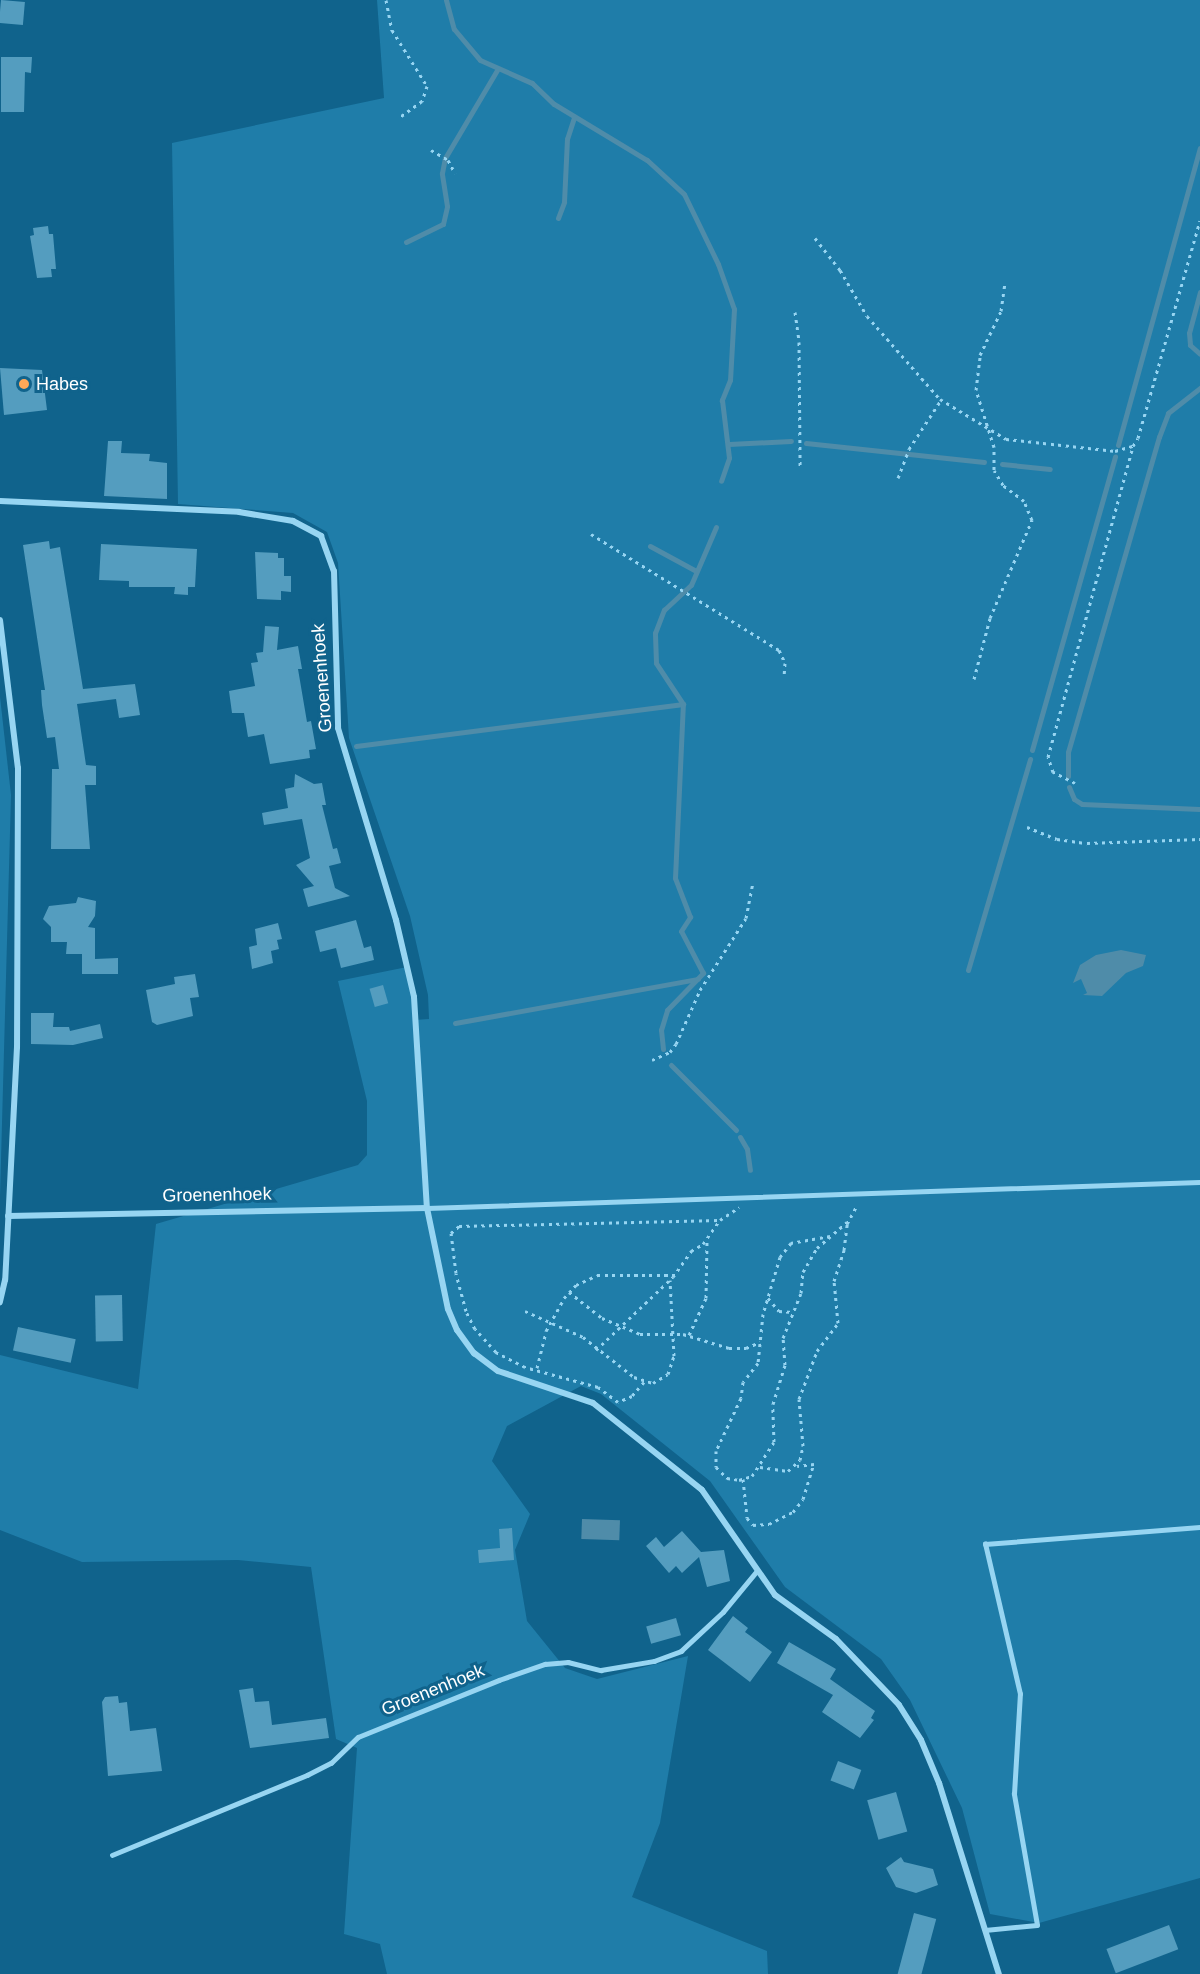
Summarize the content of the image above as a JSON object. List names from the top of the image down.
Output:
{
  "streets": {
    "street": ["Groenenhoek"]
  },
  "places": ["Habes"]
}
